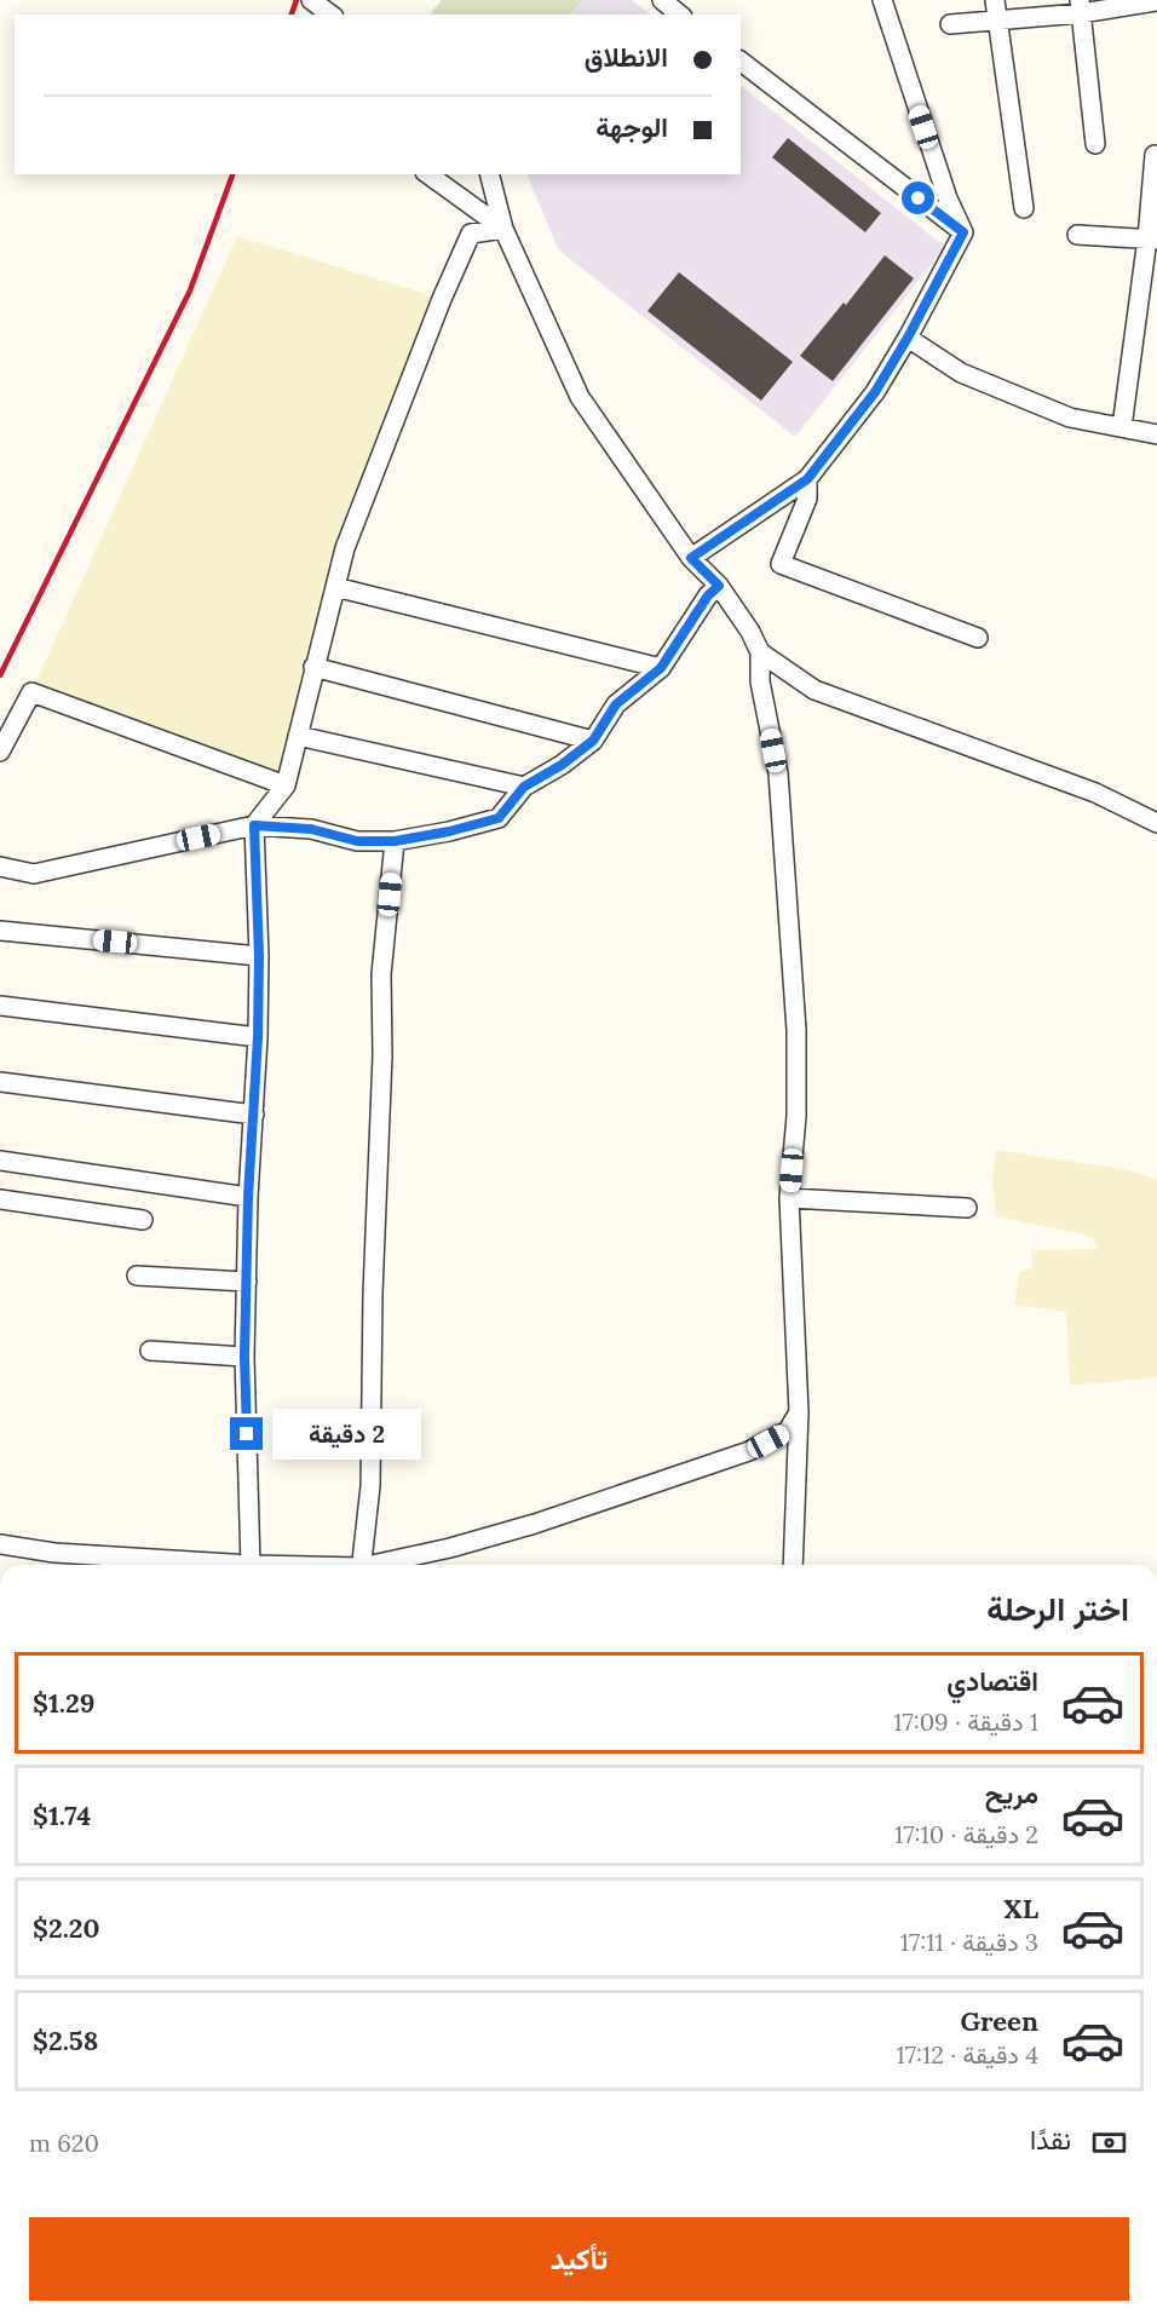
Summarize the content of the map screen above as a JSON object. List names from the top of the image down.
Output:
{
  "page": {
    "banner": ["الانطلاق", "الوجهة"],
    "bubble": "2 دقيقة",
    "heading": "اختر الرحلة",
    "list": [
      {
        "name": "اقتصادي",
        "note": "1 دقيقة · 17:09",
        "value": "$1.29"
      },
      {
        "name": "مريح",
        "note": "2 دقيقة · 17:10",
        "value": "$1.74"
      },
      {
        "name": "XL",
        "note": "3 دقيقة · 17:11",
        "value": "$2.20"
      },
      {
        "name": "Green",
        "note": "4 دقيقة · 17:12",
        "value": "$2.58"
      }
    ],
    "pay": ["نقدًا", "620 m"],
    "buttons": "تأكيد"
  }
}
